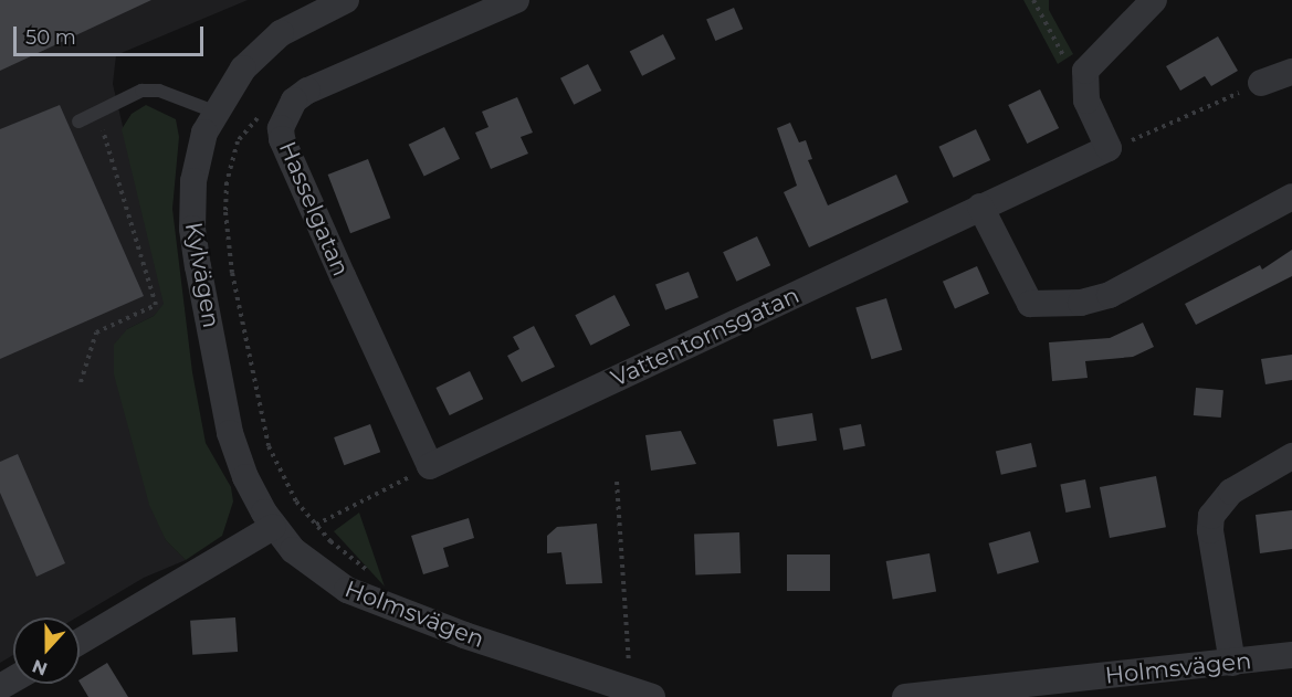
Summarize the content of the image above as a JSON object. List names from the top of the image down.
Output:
{
  "streets": {
    "street": [
      "Hasselgatan",
      "Kylvägen",
      "Vattentornsgatan",
      "Holmsvägen"
    ]
  },
  "crossings": [
    ["Hasselgatan", "Vattentornsgatan"],
    ["Kylvägen", "Holmsvägen"]
  ],
  "scale_bar": "50 m",
  "north": "bottom"
}
